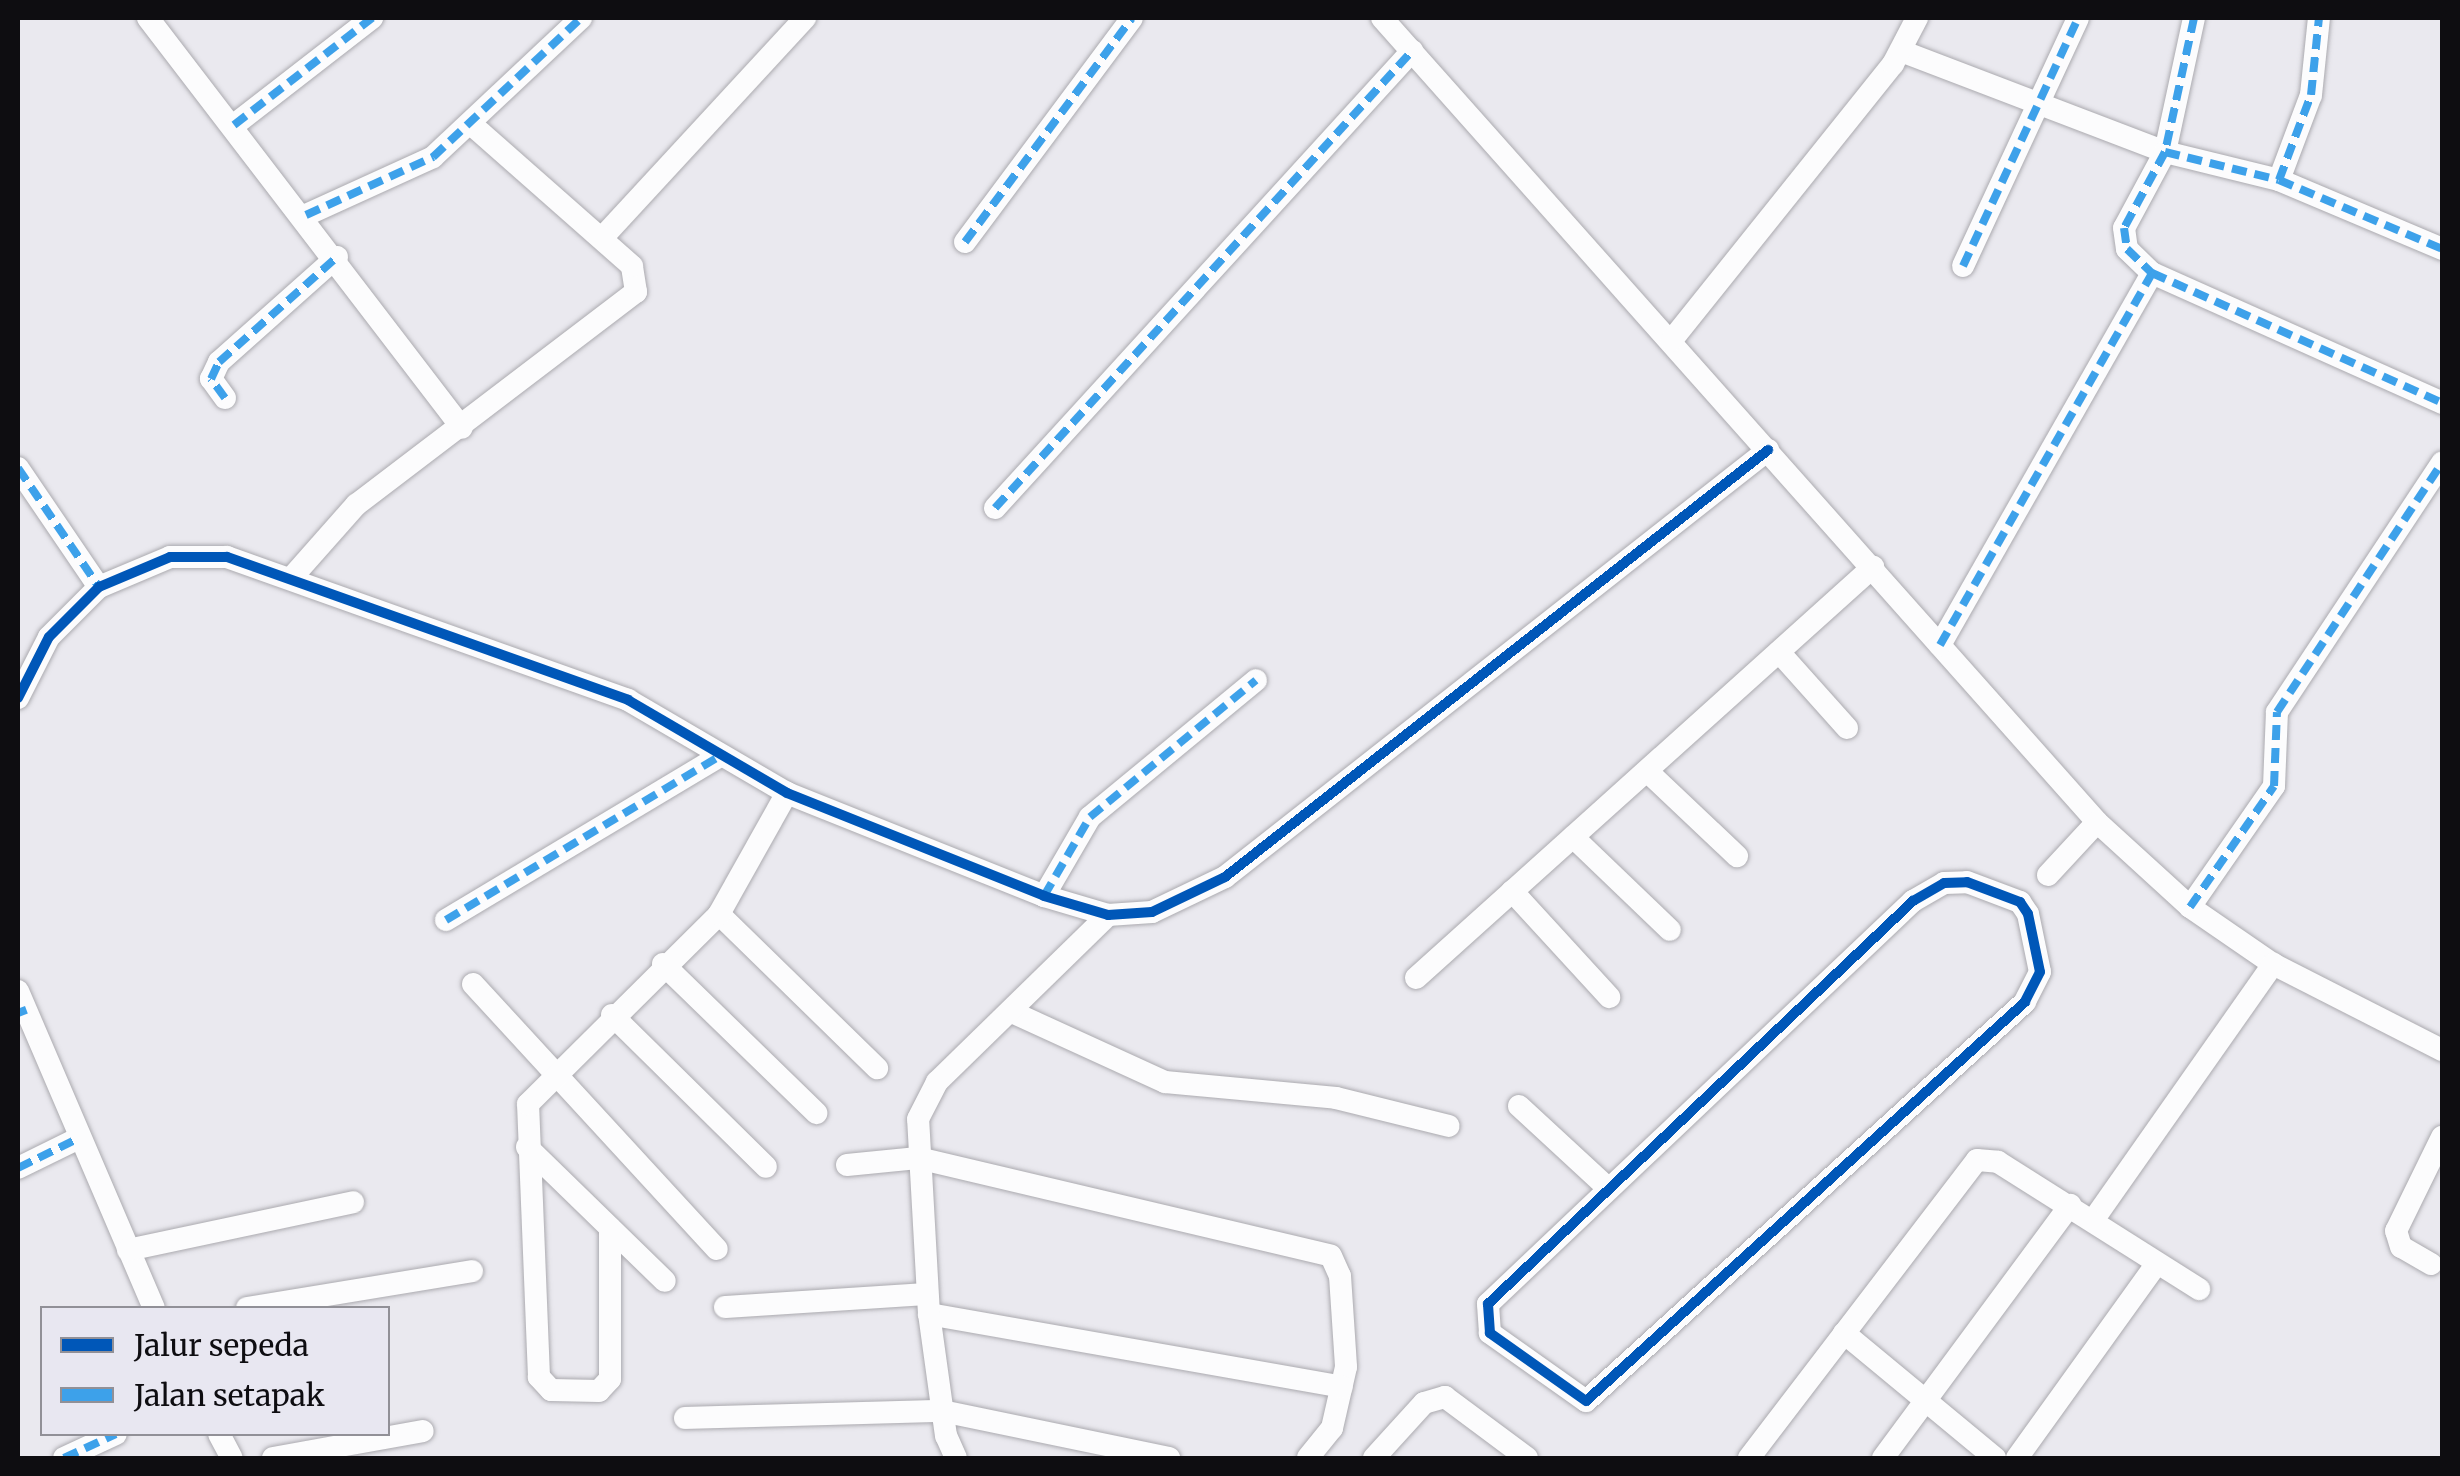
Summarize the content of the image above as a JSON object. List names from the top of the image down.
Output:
{
  "legend": ["Jalur sepeda", "Jalan setapak"]
}
